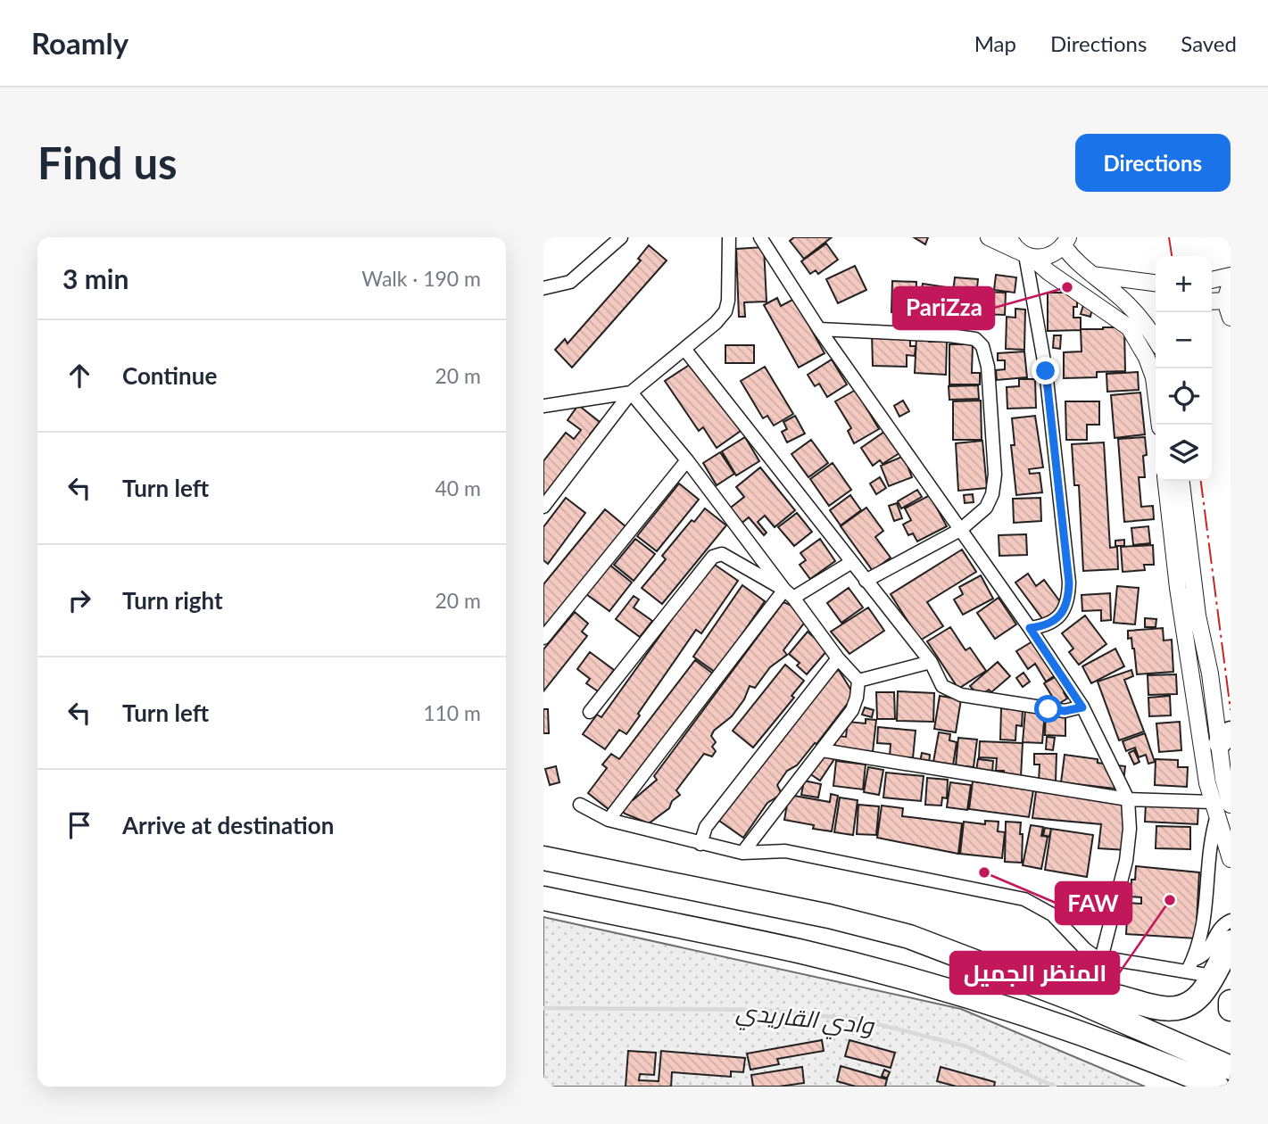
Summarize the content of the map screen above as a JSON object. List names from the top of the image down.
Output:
{
  "water": ["وادي القاريدي"],
  "places": ["PariZza", "FAW", "المنظر الجميل"],
  "page": {
    "header": "Roamly",
    "nav": ["Map", "Directions", "Saved"],
    "buttons": "Directions",
    "title": "Find us",
    "heading": ["3 min", "Walk · 190 m"],
    "map_buttons": ["+", "−"],
    "list": [
      ["Continue", "20 m"],
      ["Turn left", "40 m"],
      ["Turn right", "20 m"],
      ["Turn left", "110 m"],
      "Arrive at destination"
    ]
  }
}
